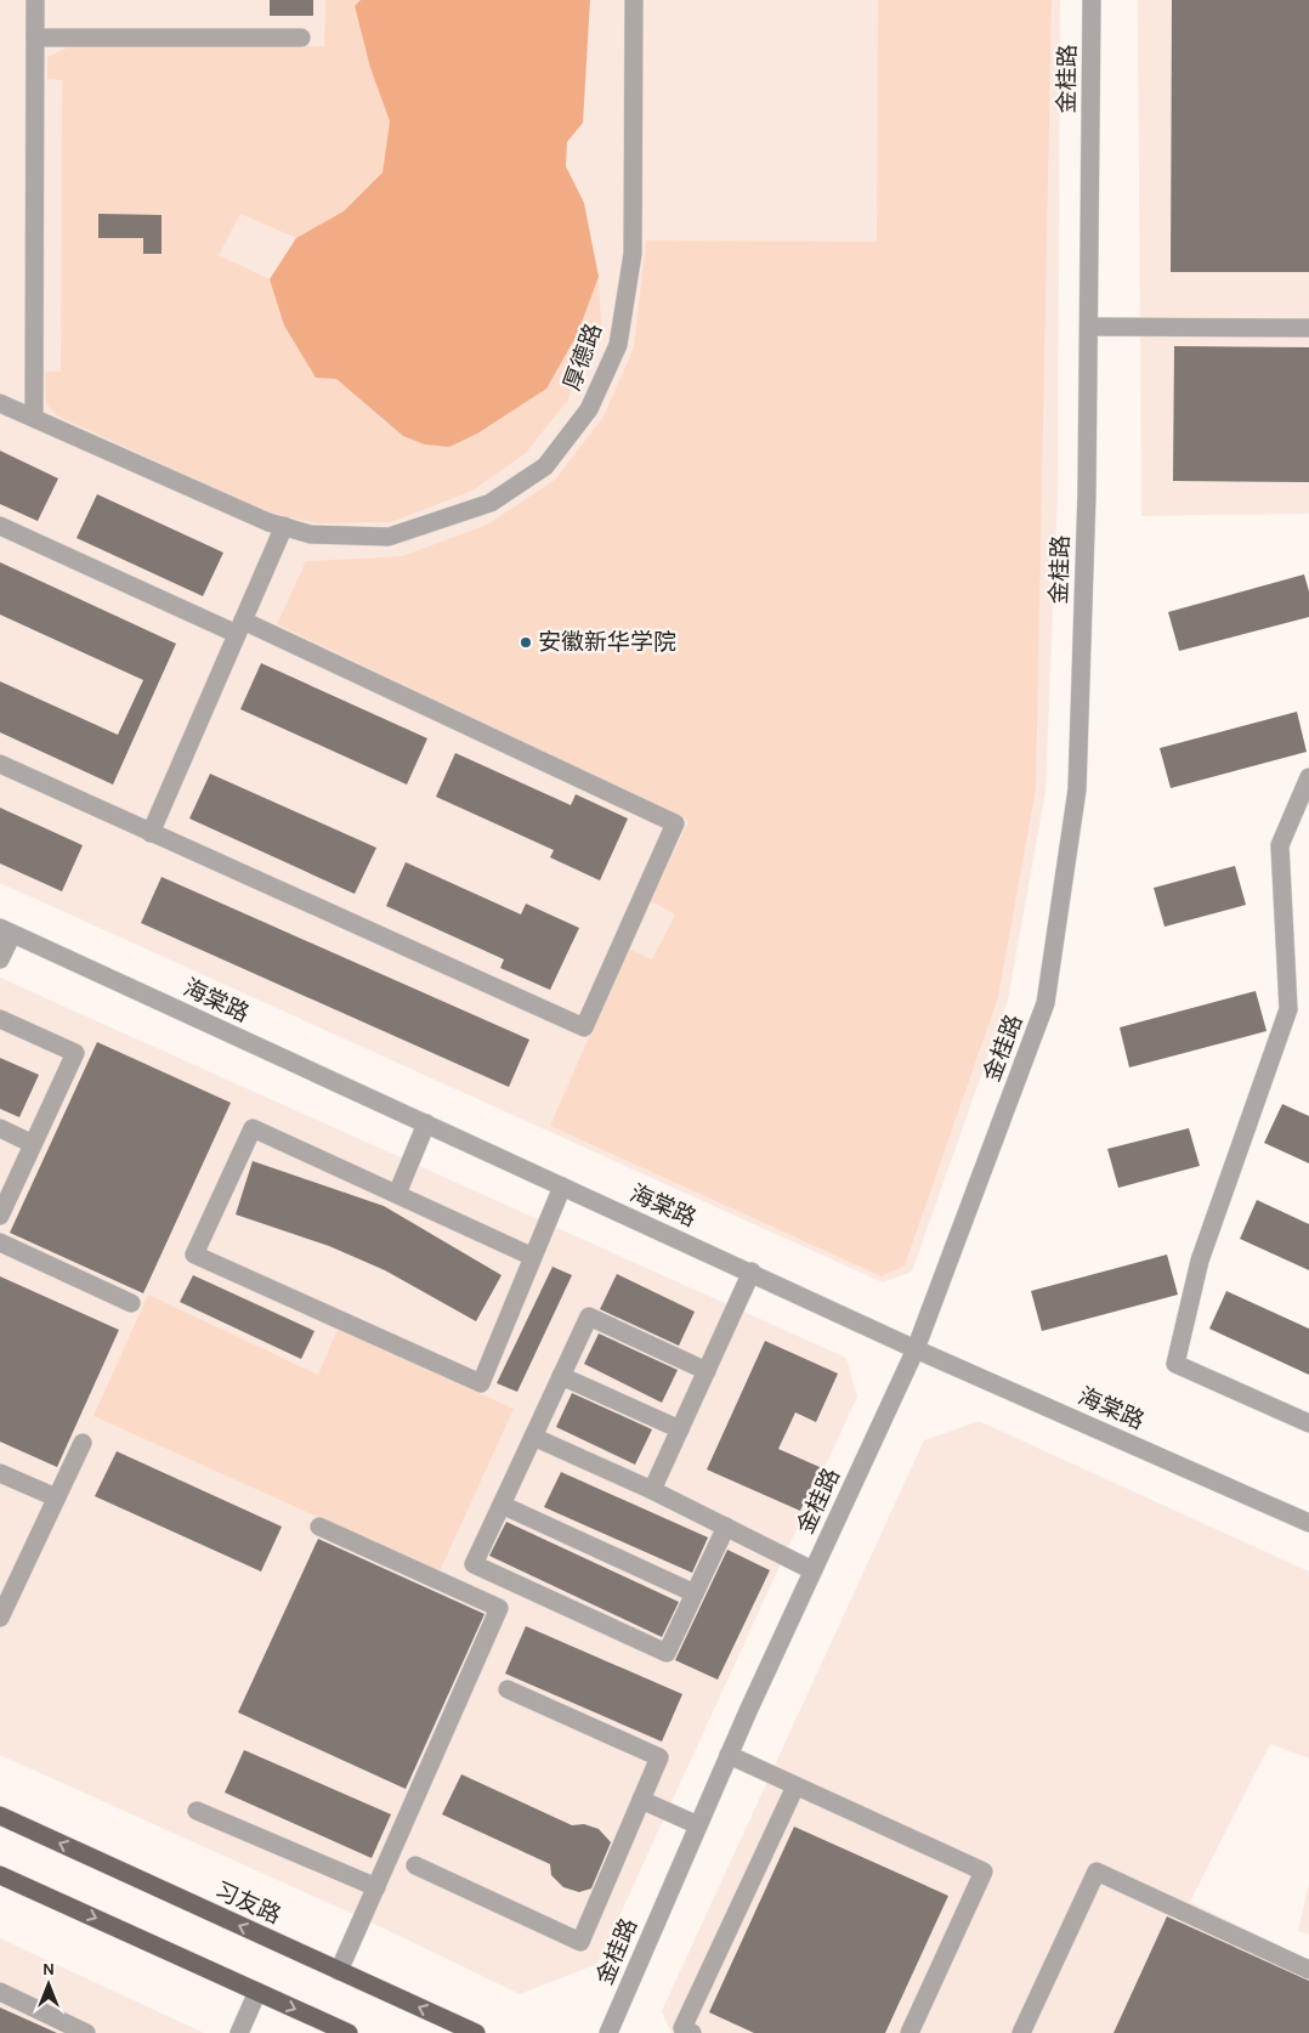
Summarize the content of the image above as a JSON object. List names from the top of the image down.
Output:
{
  "streets": {
    "main road": ["习友路"],
    "street": ["金桂路", "厚德路", "海棠路"]
  },
  "crossings": [
    ["金桂路", "海棠路"]
  ],
  "places": ["安徽新华学院"],
  "north": "top"
}
